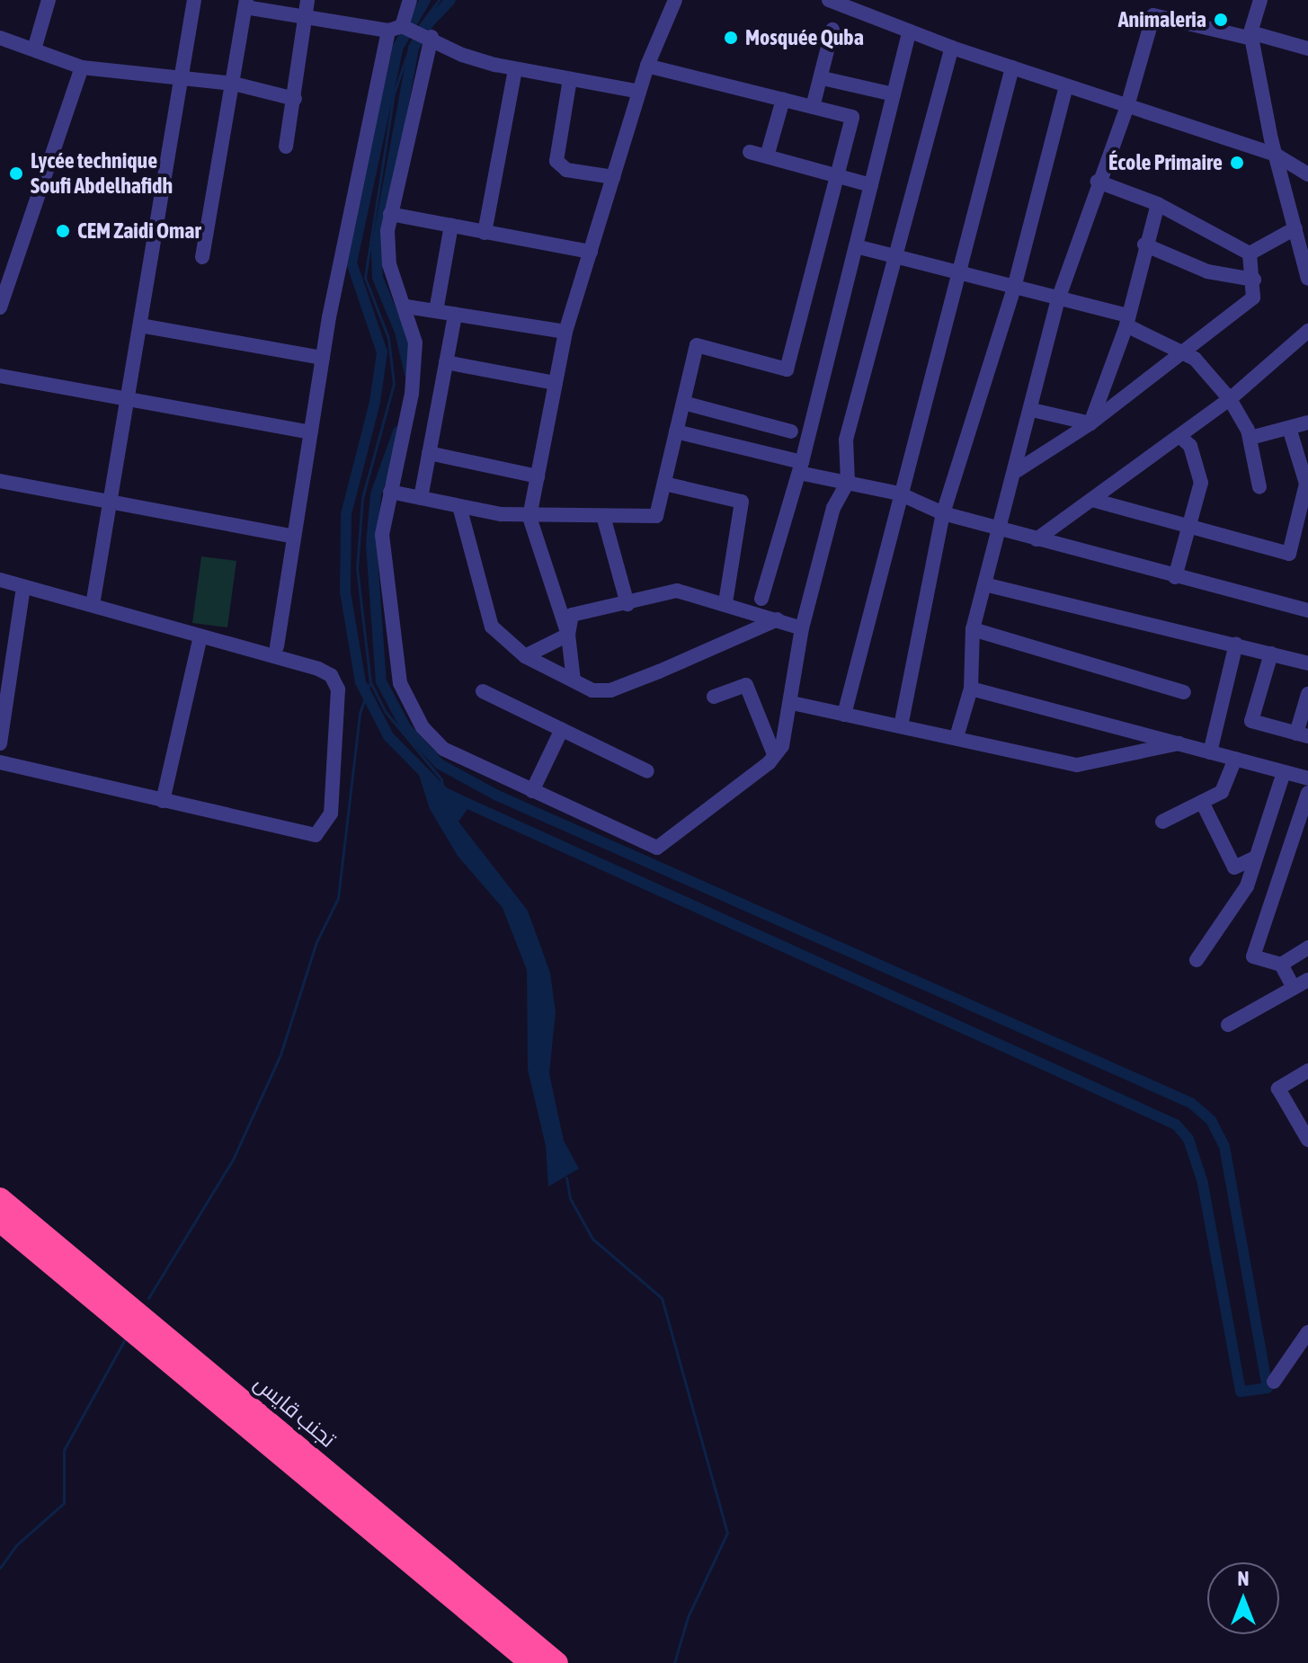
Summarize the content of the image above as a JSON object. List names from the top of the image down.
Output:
{
  "streets": {
    "highway": ["تجنب قايس"]
  },
  "places": [
    "Animaleria",
    "Mosquée Quba",
    "École Primaire",
    "Lycée technique Soufi Abdelhafidh",
    "CEM Zaidi Omar"
  ],
  "north": "top"
}
